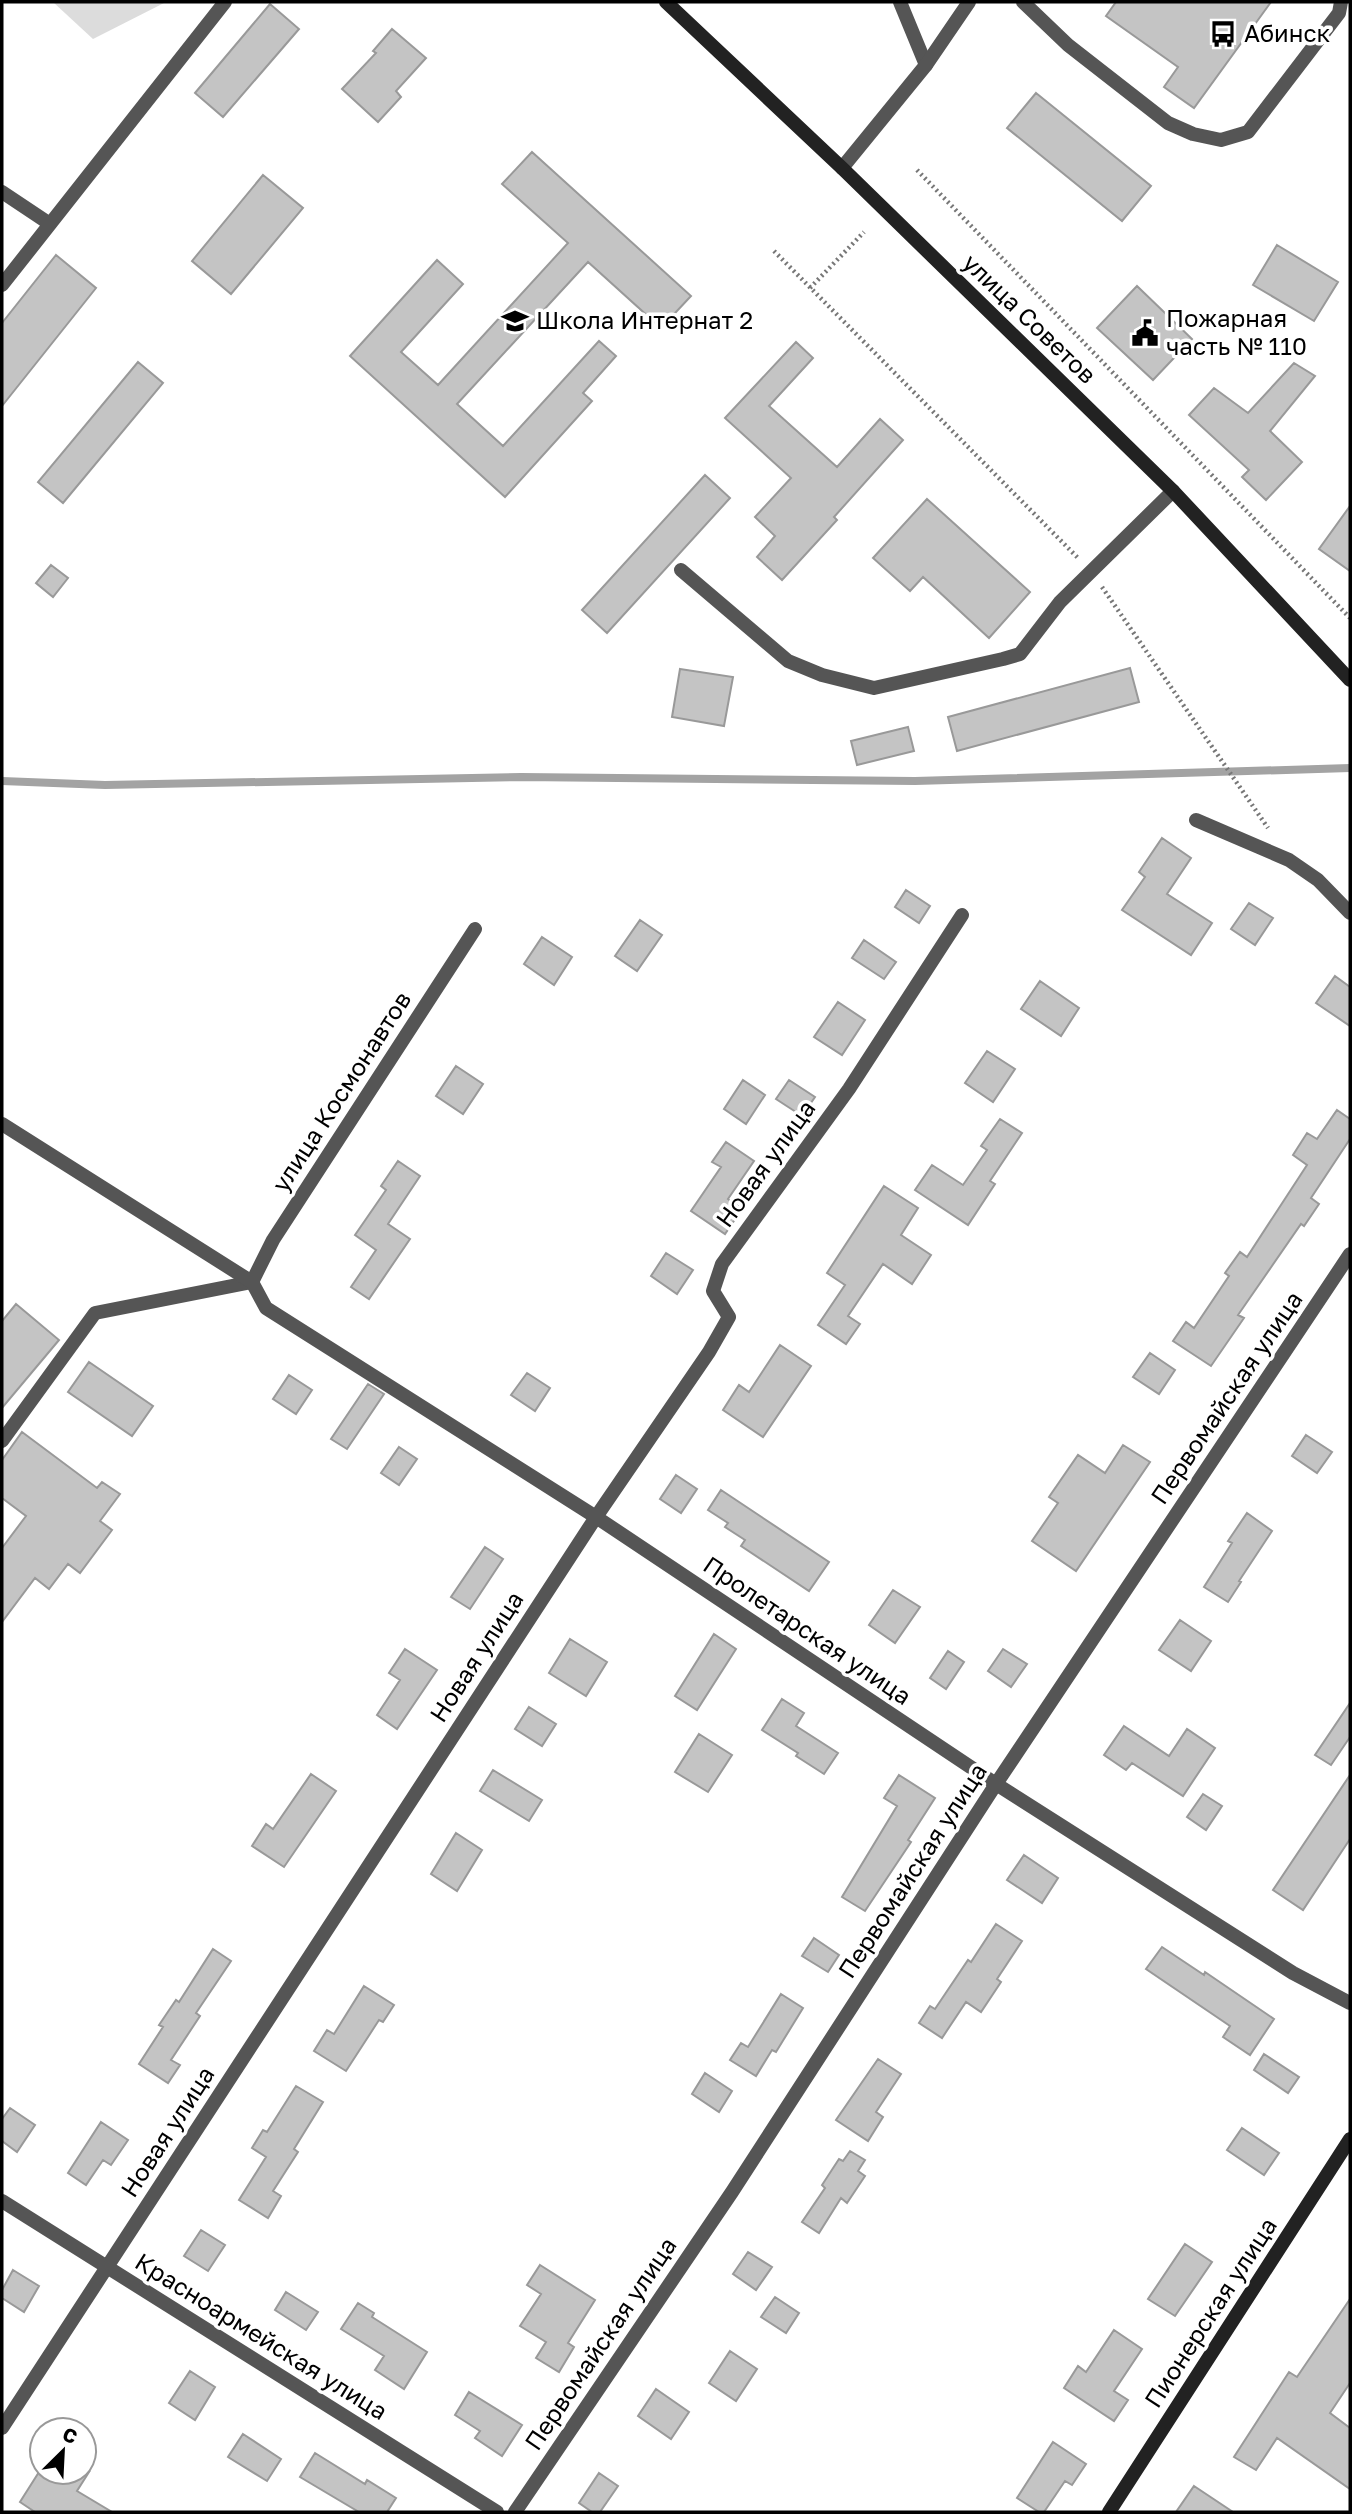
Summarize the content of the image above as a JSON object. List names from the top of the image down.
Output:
{
  "streets": {
    "main road": ["улица Советов", "Пионерская улица"],
    "street": [
      "улица Космонавтов",
      "Новая улица",
      "Первомайская улица",
      "Пролетарская улица",
      "Красноармейская улица"
    ]
  },
  "crossings": [
    ["улица Космонавтов", "Пролетарская улица"],
    ["Новая улица", "Пролетарская улица"],
    ["Новая улица", "Красноармейская улица"],
    ["Первомайская улица", "Пролетарская улица"]
  ],
  "places": {
    "bus stop": ["Абинск"],
    "school or university": ["Школа Интернат 2"],
    "public building": ["Пожарная часть № 110"]
  },
  "north": "top right"
}
